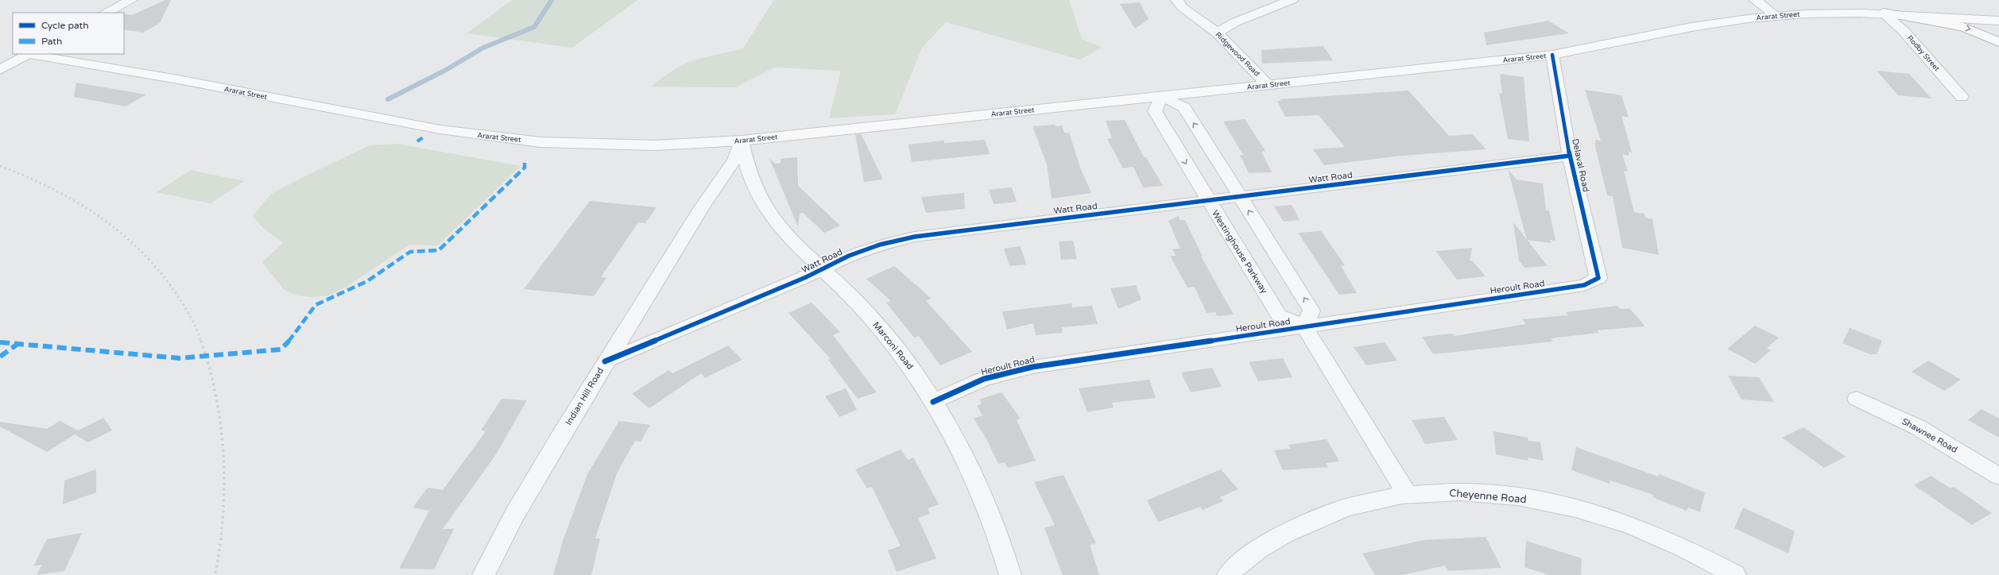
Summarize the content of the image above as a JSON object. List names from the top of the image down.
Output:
{
  "streets": {
    "main road": ["Ararat Street"],
    "street": [
      "Rodby Street",
      "Ridgewood Road",
      "Delaval Road",
      "Watt Road",
      "Westinghouse Parkway",
      "Heroult Road",
      "Marconi Road",
      "Indian Hill Road",
      "Shawnee Road",
      "Cheyenne Road"
    ]
  },
  "crossings": [
    ["Ararat Street", "Rodby Street"],
    ["Ararat Street", "Ridgewood Road"],
    ["Ararat Street", "Delaval Road"],
    ["Ararat Street", "Westinghouse Parkway"],
    ["Ararat Street", "Marconi Road"],
    ["Ararat Street", "Indian Hill Road"],
    ["Delaval Road", "Watt Road"],
    ["Delaval Road", "Heroult Road"],
    ["Watt Road", "Westinghouse Parkway"],
    ["Watt Road", "Marconi Road"],
    ["Watt Road", "Indian Hill Road"],
    ["Westinghouse Parkway", "Heroult Road"],
    ["Heroult Road", "Marconi Road"],
    ["Marconi Road", "Indian Hill Road"]
  ],
  "legend": ["Cycle path", "Path"]
}
